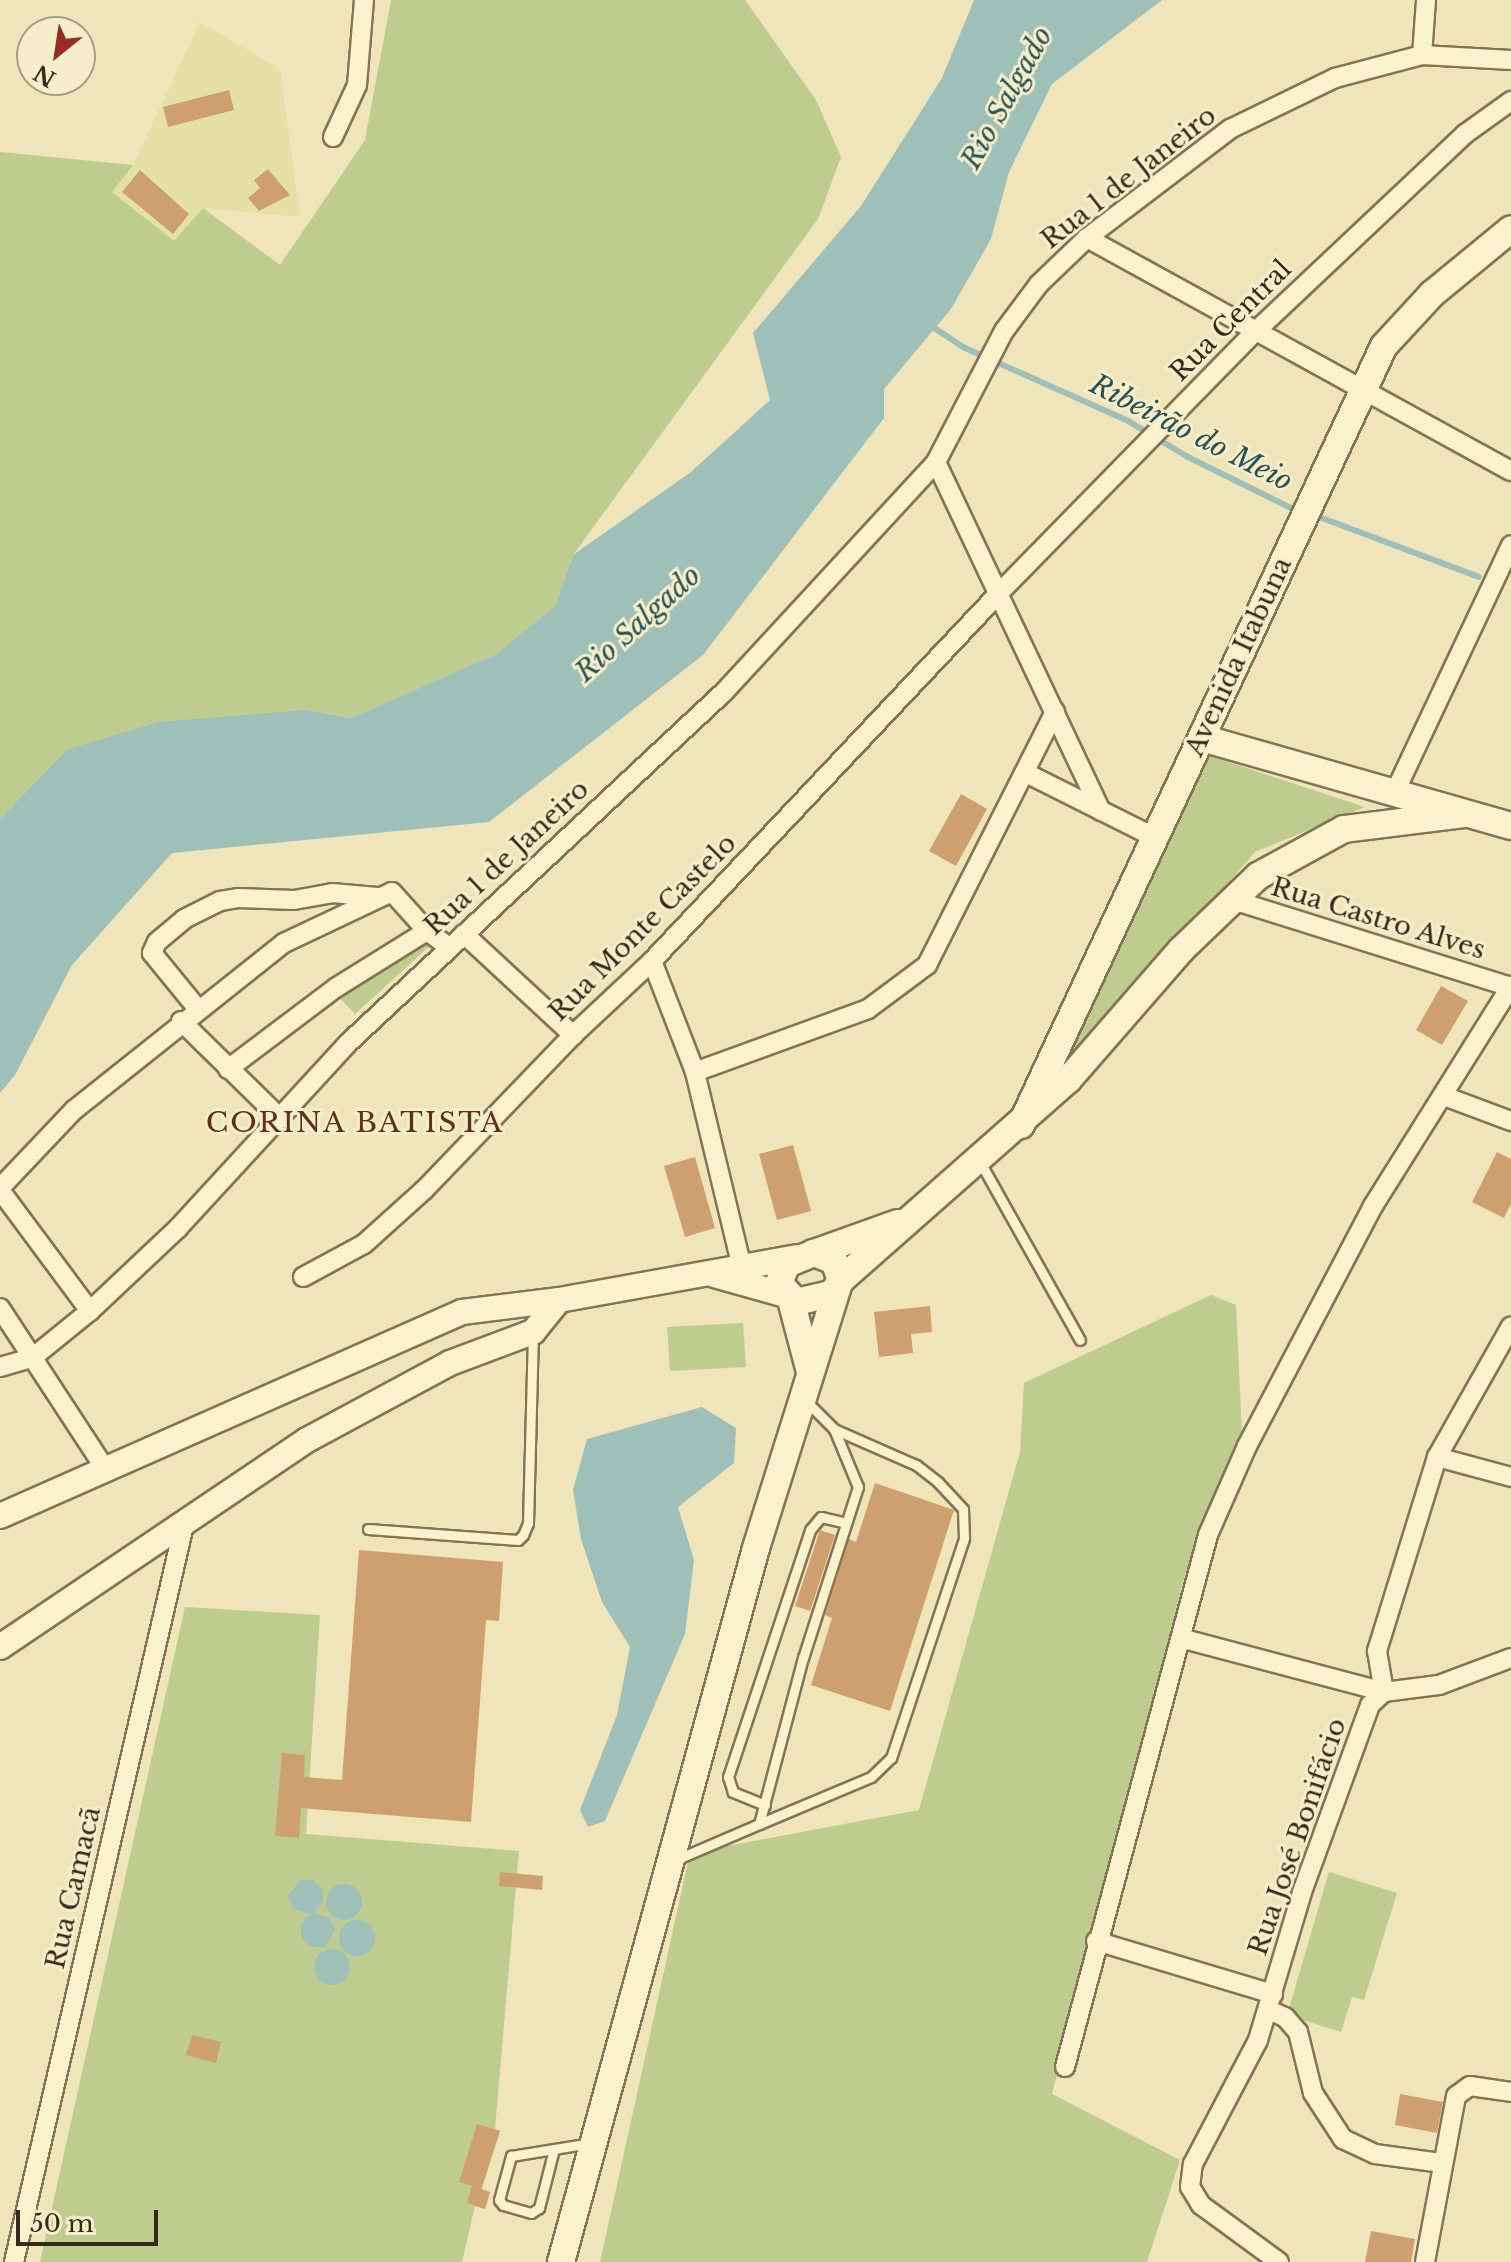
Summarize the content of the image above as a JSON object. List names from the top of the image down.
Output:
{
  "streets": {
    "main road": ["Avenida Itabuna"],
    "street": [
      "Rua 1 de Janeiro",
      "Rua Central",
      "Rua Castro Alves",
      "Rua Monte Castelo",
      "Rua José Bonifácio",
      "Rua Camacã"
    ]
  },
  "crossings": [
    ["Rua Central", "Rua Monte Castelo"]
  ],
  "districts": ["CORINA BATISTA"],
  "water": ["Rio Salgado", "Ribeirão do Meio"],
  "scale_bar": "50 m",
  "north": "bottom left"
}
